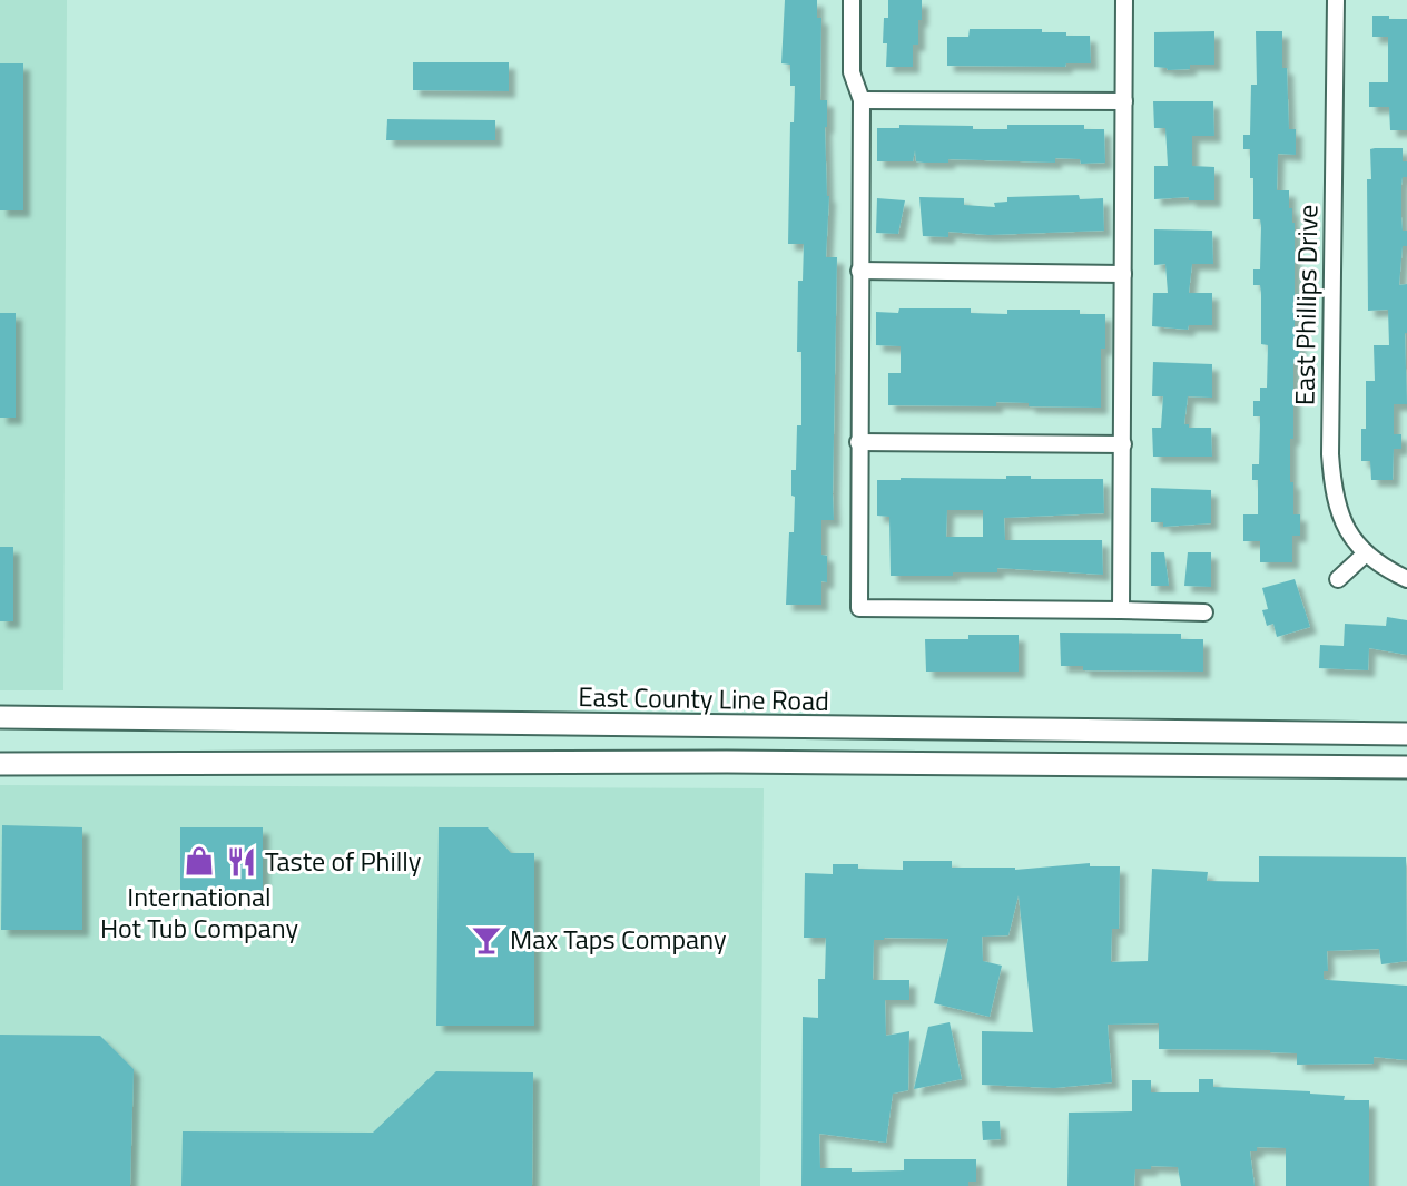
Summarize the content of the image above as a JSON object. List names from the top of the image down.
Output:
{
  "streets": {
    "main road": ["East County Line Road"],
    "street": ["East Phillips Drive"]
  },
  "places": {
    "shop": ["International Hot Tub Company"],
    "restaurant": ["Taste of Philly"],
    "bar": ["Max Taps Company"]
  }
}
